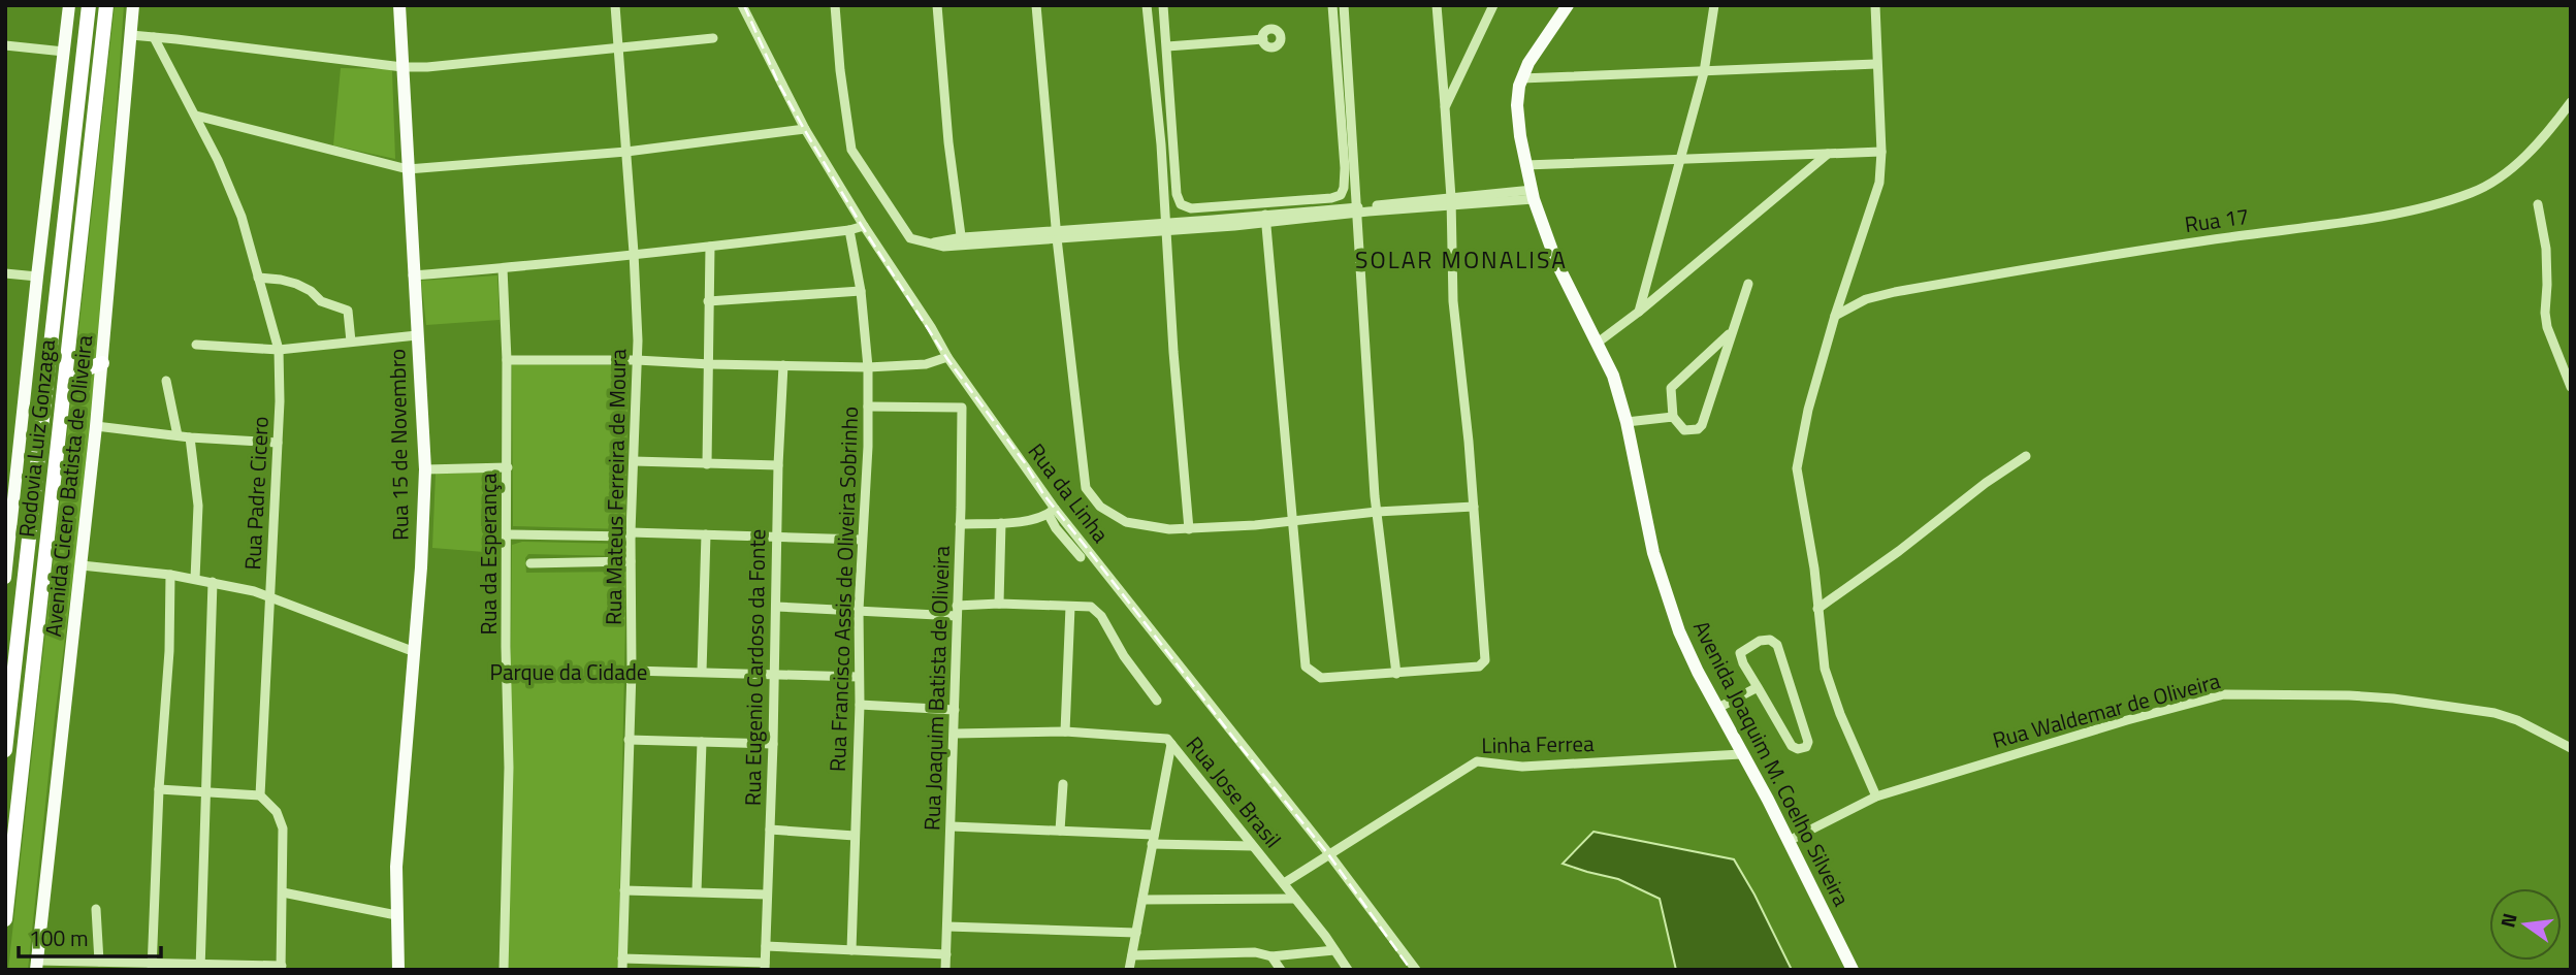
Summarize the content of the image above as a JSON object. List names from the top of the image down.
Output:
{
  "streets": {
    "highway": ["Rodovia Luiz Gonzaga"],
    "main road": ["Rua 15 de Novembro", "Avenida Cicero Batista de Oliveira", "Avenida Joaquim M. Coelho Silveira"],
    "street": [
      "Rua 17",
      "Rua Mateus Ferreira de Moura",
      "Rua Padre Cicero",
      "Rua da Linha",
      "Rua da Esperança",
      "Rua Francisco Assis de Oliveira Sobrinho",
      "Rua Eugenio Cardoso da Fonte",
      "Rua Joaquim Batista de Oliveira",
      "Rua Waldemar de Oliveira",
      "Linha Ferrea",
      "Rua Jose Brasil"
    ]
  },
  "crossings": [
    ["Rua da Linha", "Linha Ferrea"],
    ["Rua Francisco Assis de Oliveira Sobrinho", "Rua Joaquim Batista de Oliveira"],
    ["Rua Joaquim Batista de Oliveira", "Rua Jose Brasil"],
    ["Rua Waldemar de Oliveira", "Avenida Joaquim M. Coelho Silveira"],
    ["Linha Ferrea", "Avenida Joaquim M. Coelho Silveira"],
    ["Linha Ferrea", "Rua Jose Brasil"]
  ],
  "districts": ["SOLAR MONALISA"],
  "parks": ["Parque da Cidade"],
  "scale_bar": "100 m",
  "north": "left"
}
